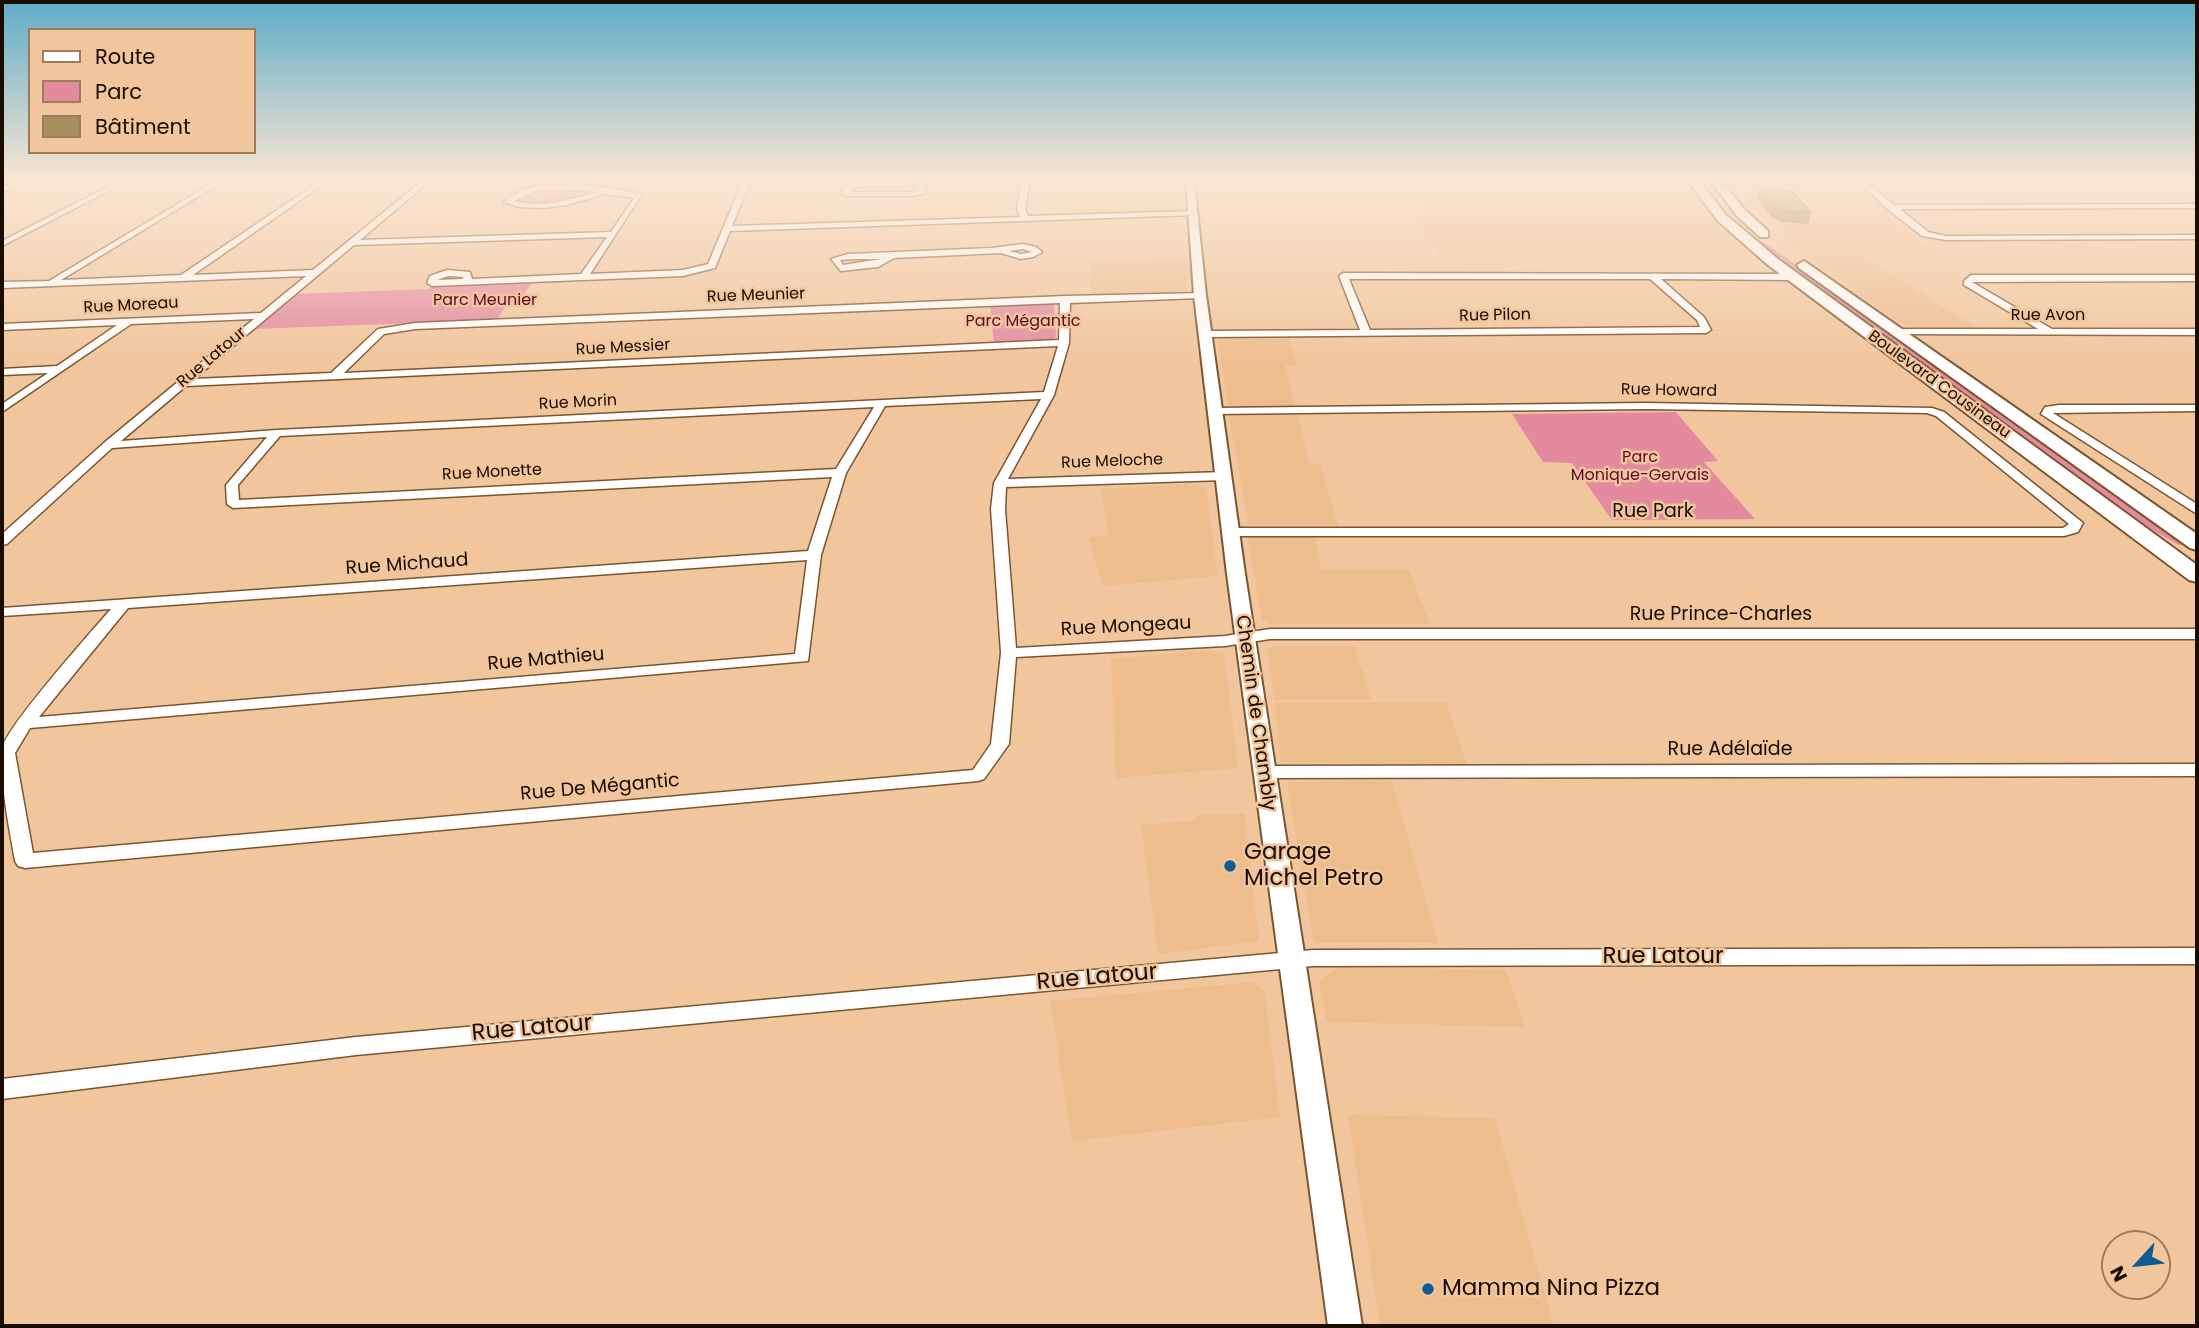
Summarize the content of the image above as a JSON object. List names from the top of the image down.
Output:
{
  "streets": {
    "main road": ["Boulevard Cousineau"],
    "street": [
      "Rue Meunier",
      "Rue Moreau",
      "Rue Pilon",
      "Rue Avon",
      "Rue Messier",
      "Rue Latour",
      "Rue Howard",
      "Rue Morin",
      "Rue Meloche",
      "Rue Monette",
      "Rue Park",
      "Rue Michaud",
      "Rue Prince-Charles",
      "Rue Mongeau",
      "Rue Mathieu",
      "Chemin de Chambly",
      "Rue Adélaïde",
      "Rue De Mégantic"
    ]
  },
  "crossings": [
    ["Rue Meunier", "Rue Messier"],
    ["Rue Meunier", "Chemin de Chambly"],
    ["Rue Meunier", "Rue De Mégantic"],
    ["Rue Moreau", "Rue Latour"],
    ["Rue Pilon", "Chemin de Chambly"],
    ["Rue Avon", "Boulevard Cousineau"],
    ["Rue Messier", "Rue Latour"],
    ["Rue Messier", "Rue De Mégantic"],
    ["Rue Latour", "Rue Morin"],
    ["Rue Latour", "Chemin de Chambly"],
    ["Rue Howard", "Rue Park"],
    ["Rue Howard", "Chemin de Chambly"],
    ["Rue Morin", "Rue Monette"],
    ["Rue Morin", "Rue Mathieu"],
    ["Rue Morin", "Rue De Mégantic"],
    ["Rue Meloche", "Chemin de Chambly"],
    ["Rue Meloche", "Rue De Mégantic"],
    ["Rue Monette", "Rue Mathieu"],
    ["Rue Park", "Chemin de Chambly"],
    ["Rue Michaud", "Rue Mathieu"],
    ["Rue Michaud", "Rue De Mégantic"],
    ["Rue Prince-Charles", "Rue Mongeau"],
    ["Rue Prince-Charles", "Chemin de Chambly"],
    ["Rue Mongeau", "Chemin de Chambly"],
    ["Rue Mongeau", "Rue De Mégantic"],
    ["Rue Mathieu", "Rue De Mégantic"],
    ["Chemin de Chambly", "Rue Adélaïde"]
  ],
  "parks": ["Parc Meunier", "Parc Mégantic", "Parc Monique-Gervais"],
  "places": ["Garage Michel Petro", "Mamma Nina Pizza"],
  "legend": ["Route", "Parc", "Bâtiment"],
  "north": "bottom left"
}
